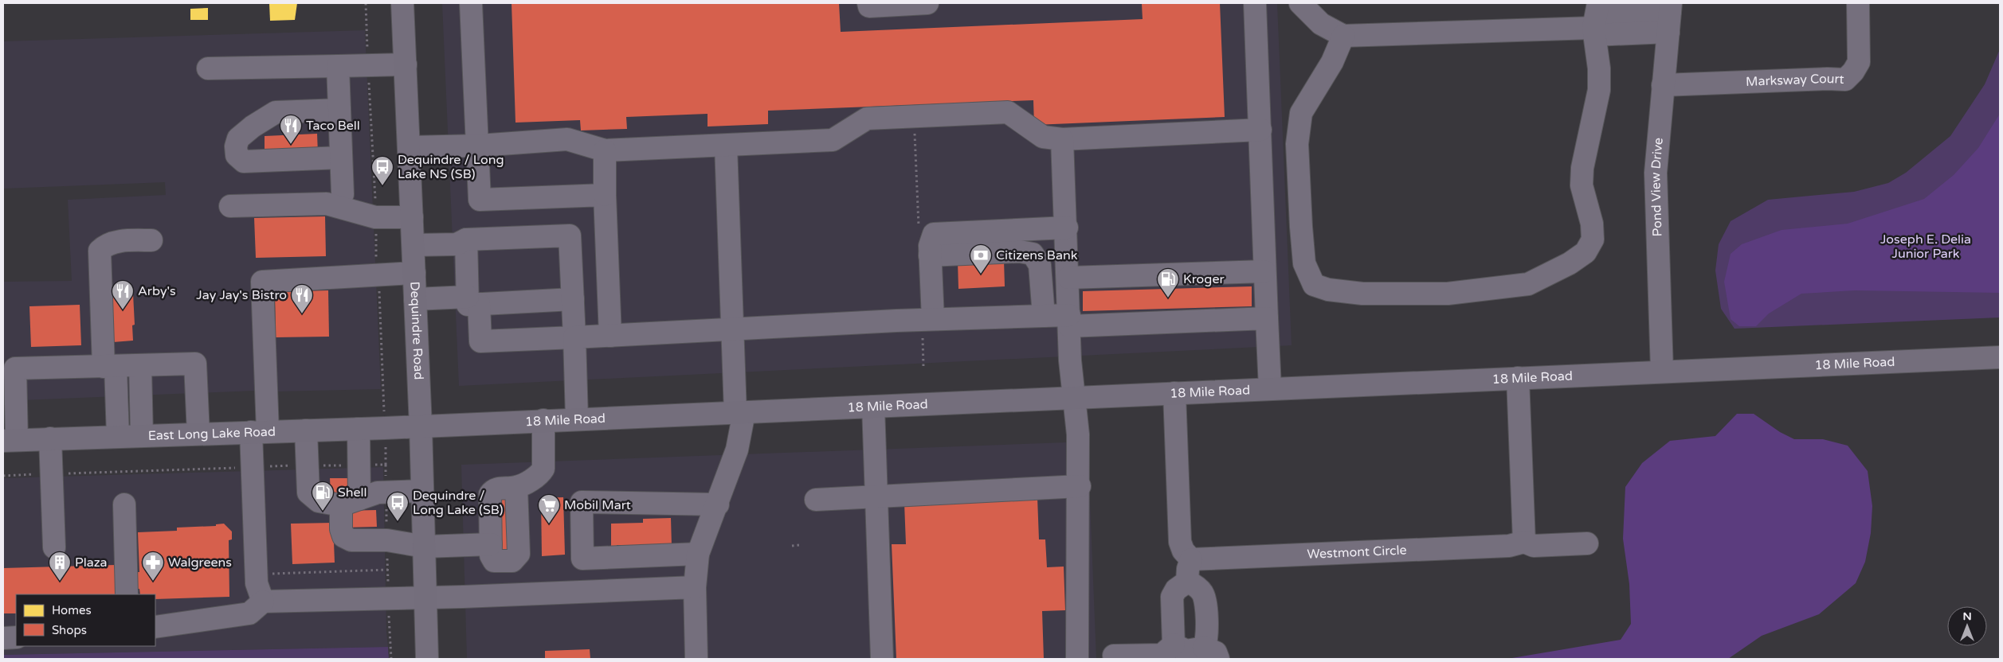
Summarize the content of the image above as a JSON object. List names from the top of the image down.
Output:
{
  "streets": {
    "main road": ["Dequindre Road", "18 Mile Road", "East Long Lake Road"],
    "street": ["Marksway Court", "Pond View Drive", "Westmont Circle"]
  },
  "crossings": [
    ["Marksway Court", "Pond View Drive"],
    ["Pond View Drive", "18 Mile Road"],
    ["Dequindre Road", "18 Mile Road"],
    ["Dequindre Road", "East Long Lake Road"],
    ["18 Mile Road", "East Long Lake Road"]
  ],
  "parks": ["Joseph E. Delia Junior Park"],
  "places": {
    "restaurant": ["Taco Bell", "Arby's", "Jay Jay's Bistro"],
    "bus stop": ["Dequindre / Long Lake NS (SB)", "Dequindre / Long Lake (SB)"],
    "bank": ["Citizens Bank"],
    "fuel station": ["Kroger", "Shell"],
    "supermarket": ["Mobil Mart"],
    "building": ["Plaza"],
    "pharmacy": ["Walgreens"]
  },
  "legend": ["Homes", "Shops"],
  "north": "top"
}
